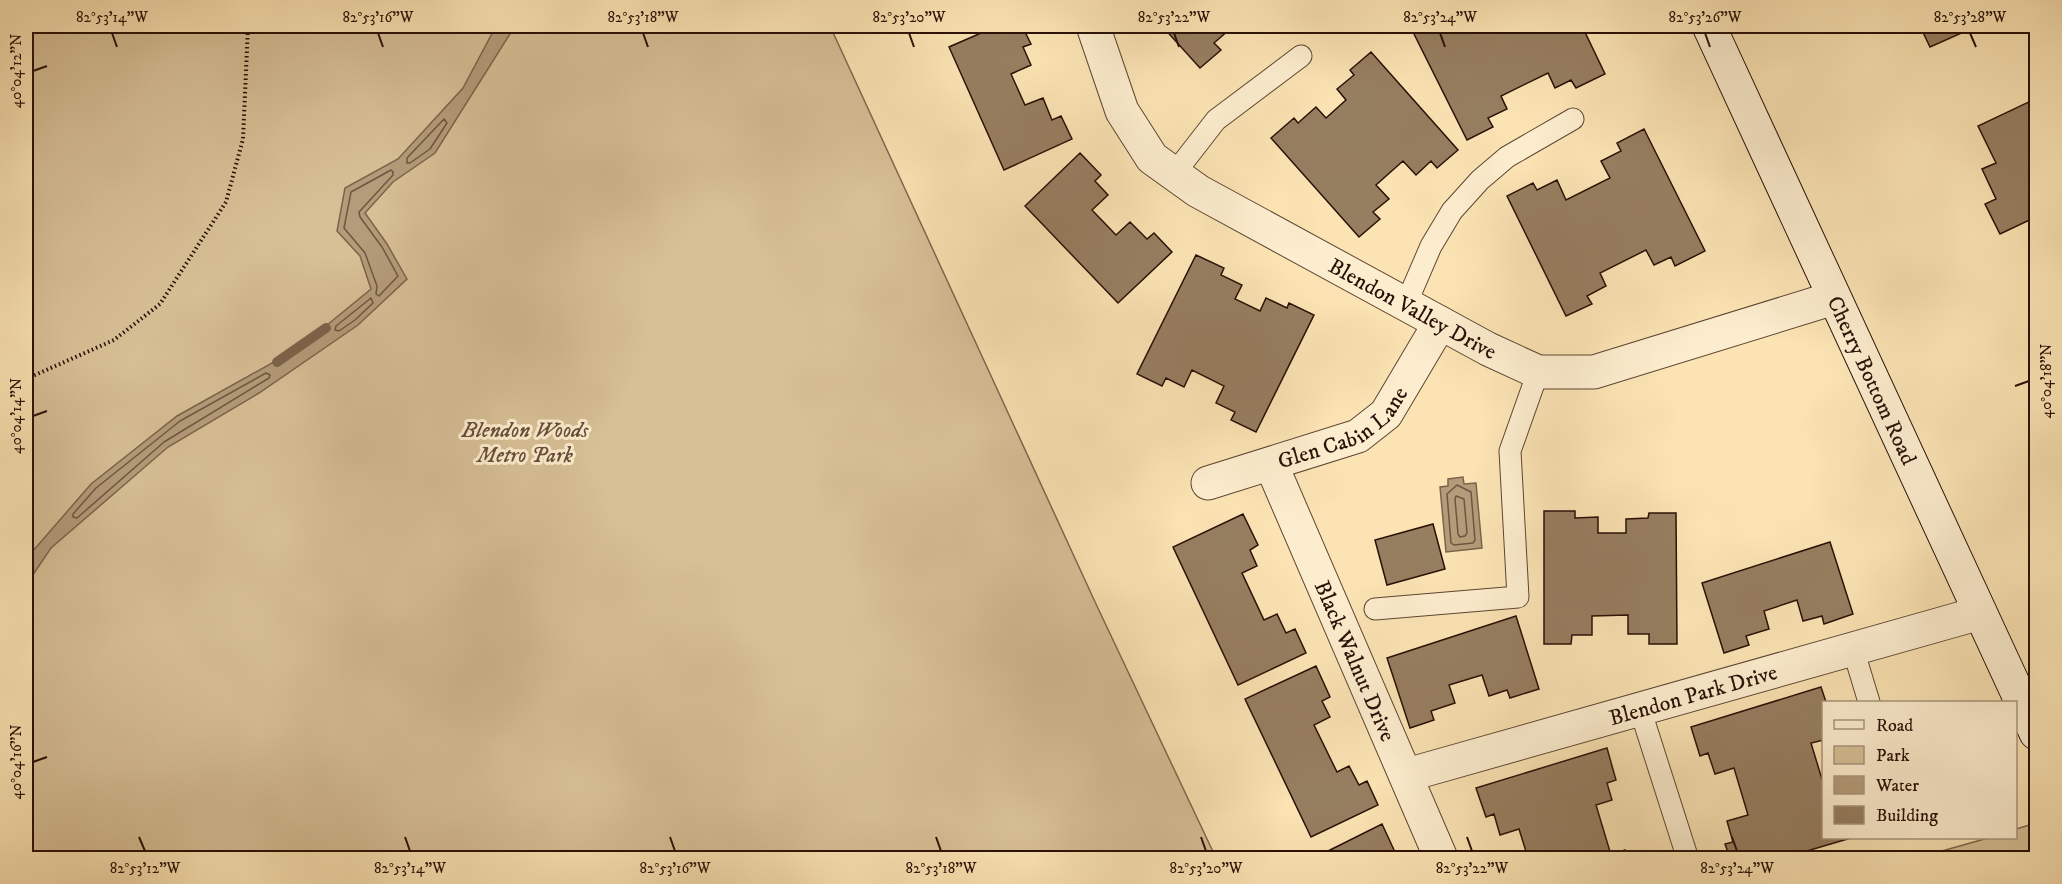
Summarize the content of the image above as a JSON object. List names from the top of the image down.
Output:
{
  "streets": {
    "street": [
      "Blendon Valley Drive",
      "Cherry Bottom Road",
      "Glen Cabin Lane",
      "Black Walnut Drive",
      "Blendon Park Drive"
    ]
  },
  "crossings": [
    ["Blendon Valley Drive", "Cherry Bottom Road"],
    ["Blendon Valley Drive", "Glen Cabin Lane"],
    ["Cherry Bottom Road", "Blendon Park Drive"],
    ["Glen Cabin Lane", "Black Walnut Drive"],
    ["Black Walnut Drive", "Blendon Park Drive"]
  ],
  "parks": ["Blendon Woods Metro Park"],
  "legend": [
    "Road",
    "Park",
    "Water",
    "Building"
  ],
  "coordinates": [
    "82°53'14\"W",
    "82°53'16\"W",
    "82°53'18\"W",
    "82°53'20\"W",
    "82°53'22\"W",
    "82°53'24\"W",
    "82°53'26\"W",
    "82°53'28\"W",
    "40°04'12\"N",
    "40°04'18\"N",
    "40°04'14\"N",
    "40°04'16\"N",
    "82°53'12\"W"
  ]
}
